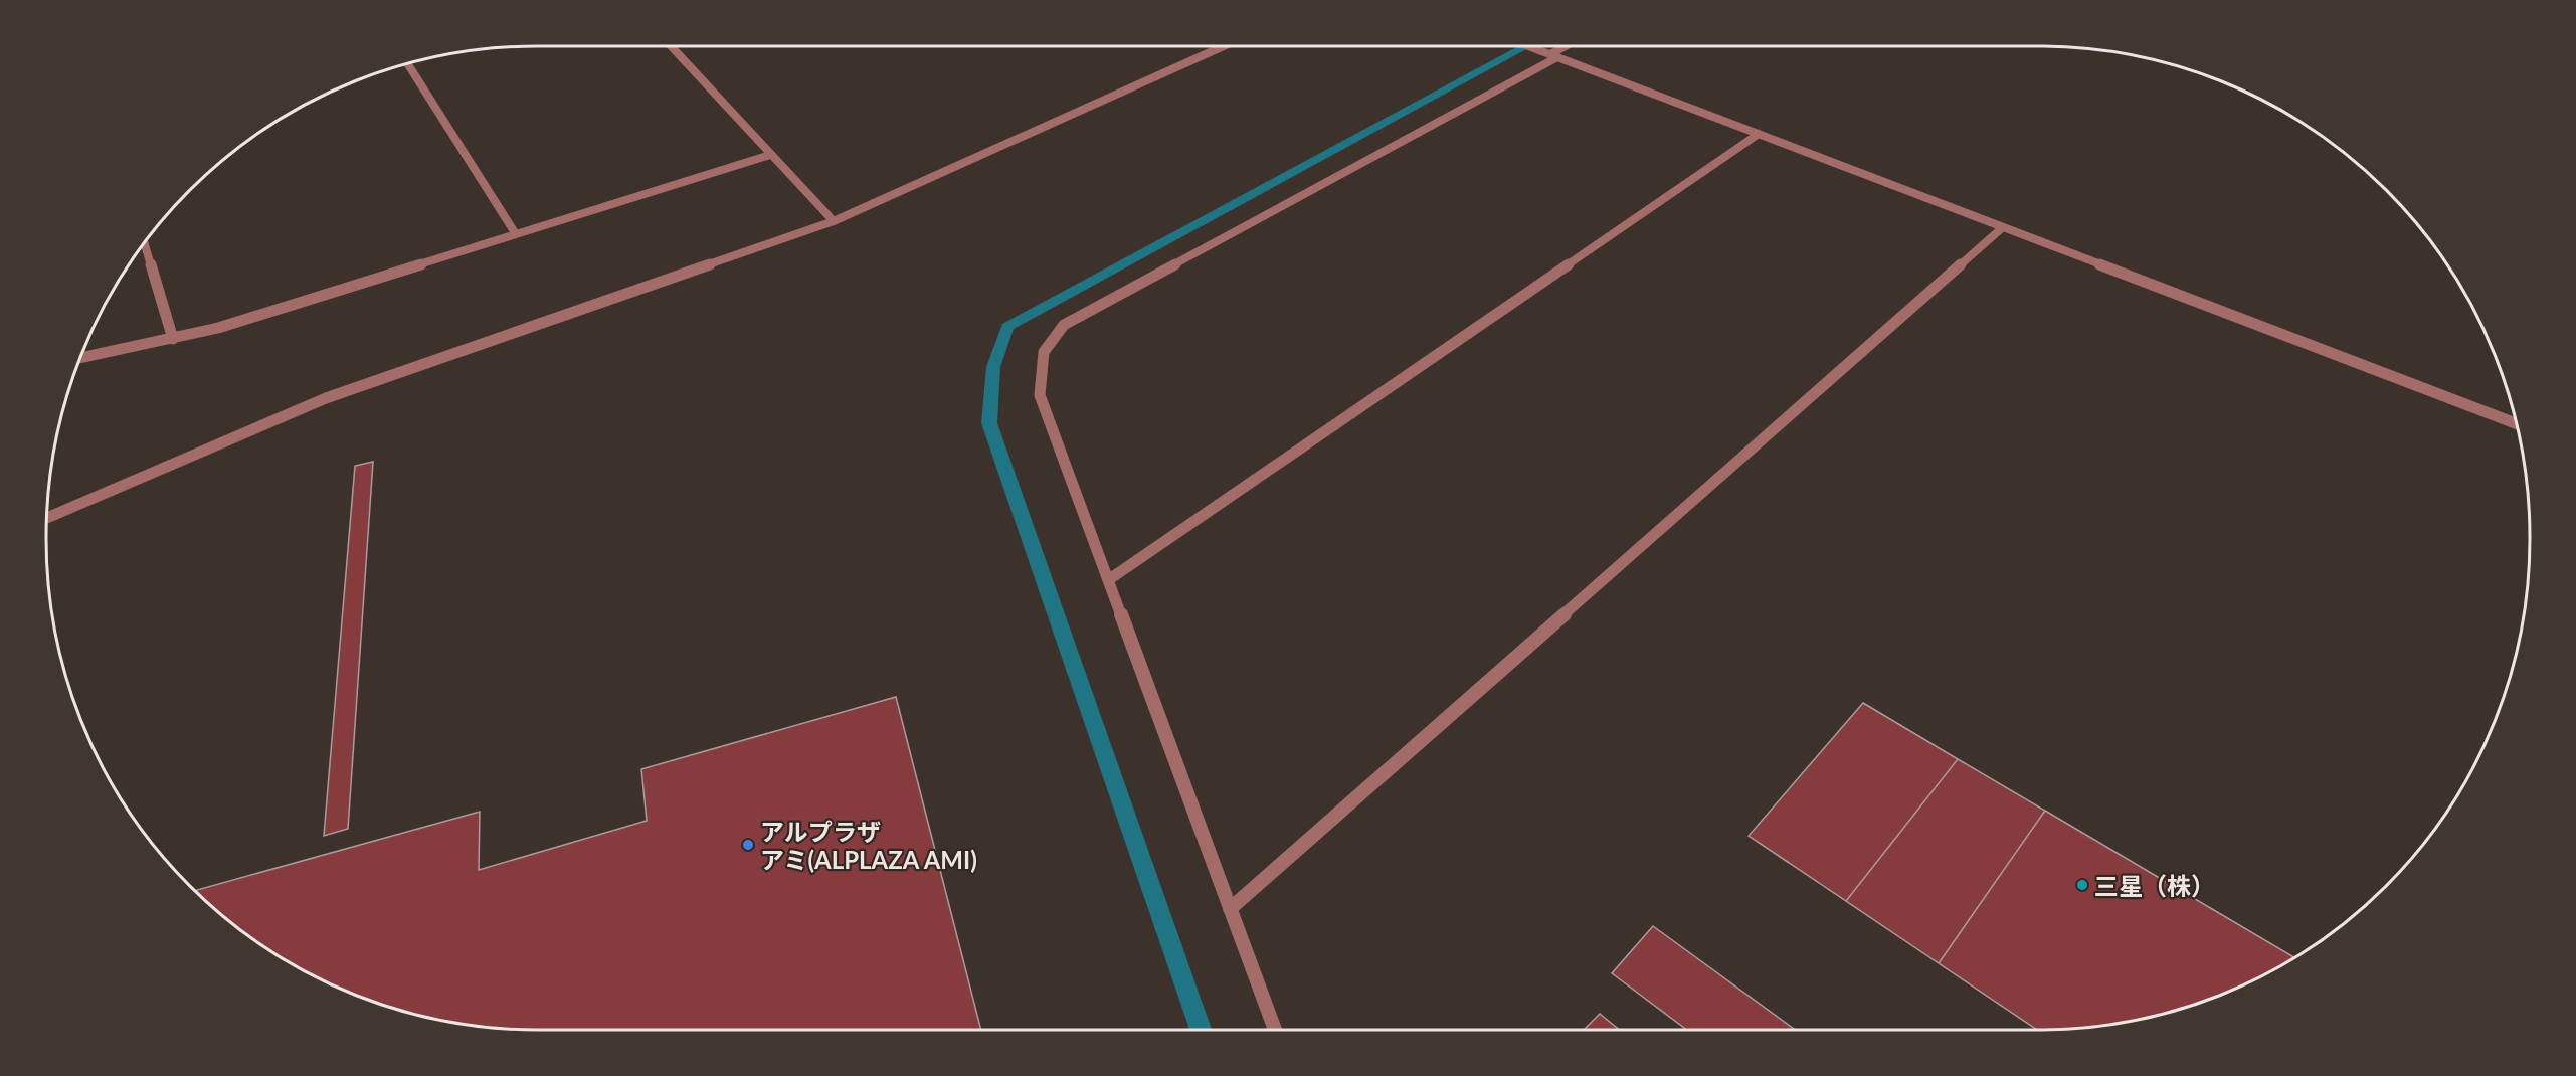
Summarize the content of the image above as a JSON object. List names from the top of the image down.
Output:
{
  "places": ["アルプラザ アミ(ALPLAZA AMI)", "三星（株）"]
}
